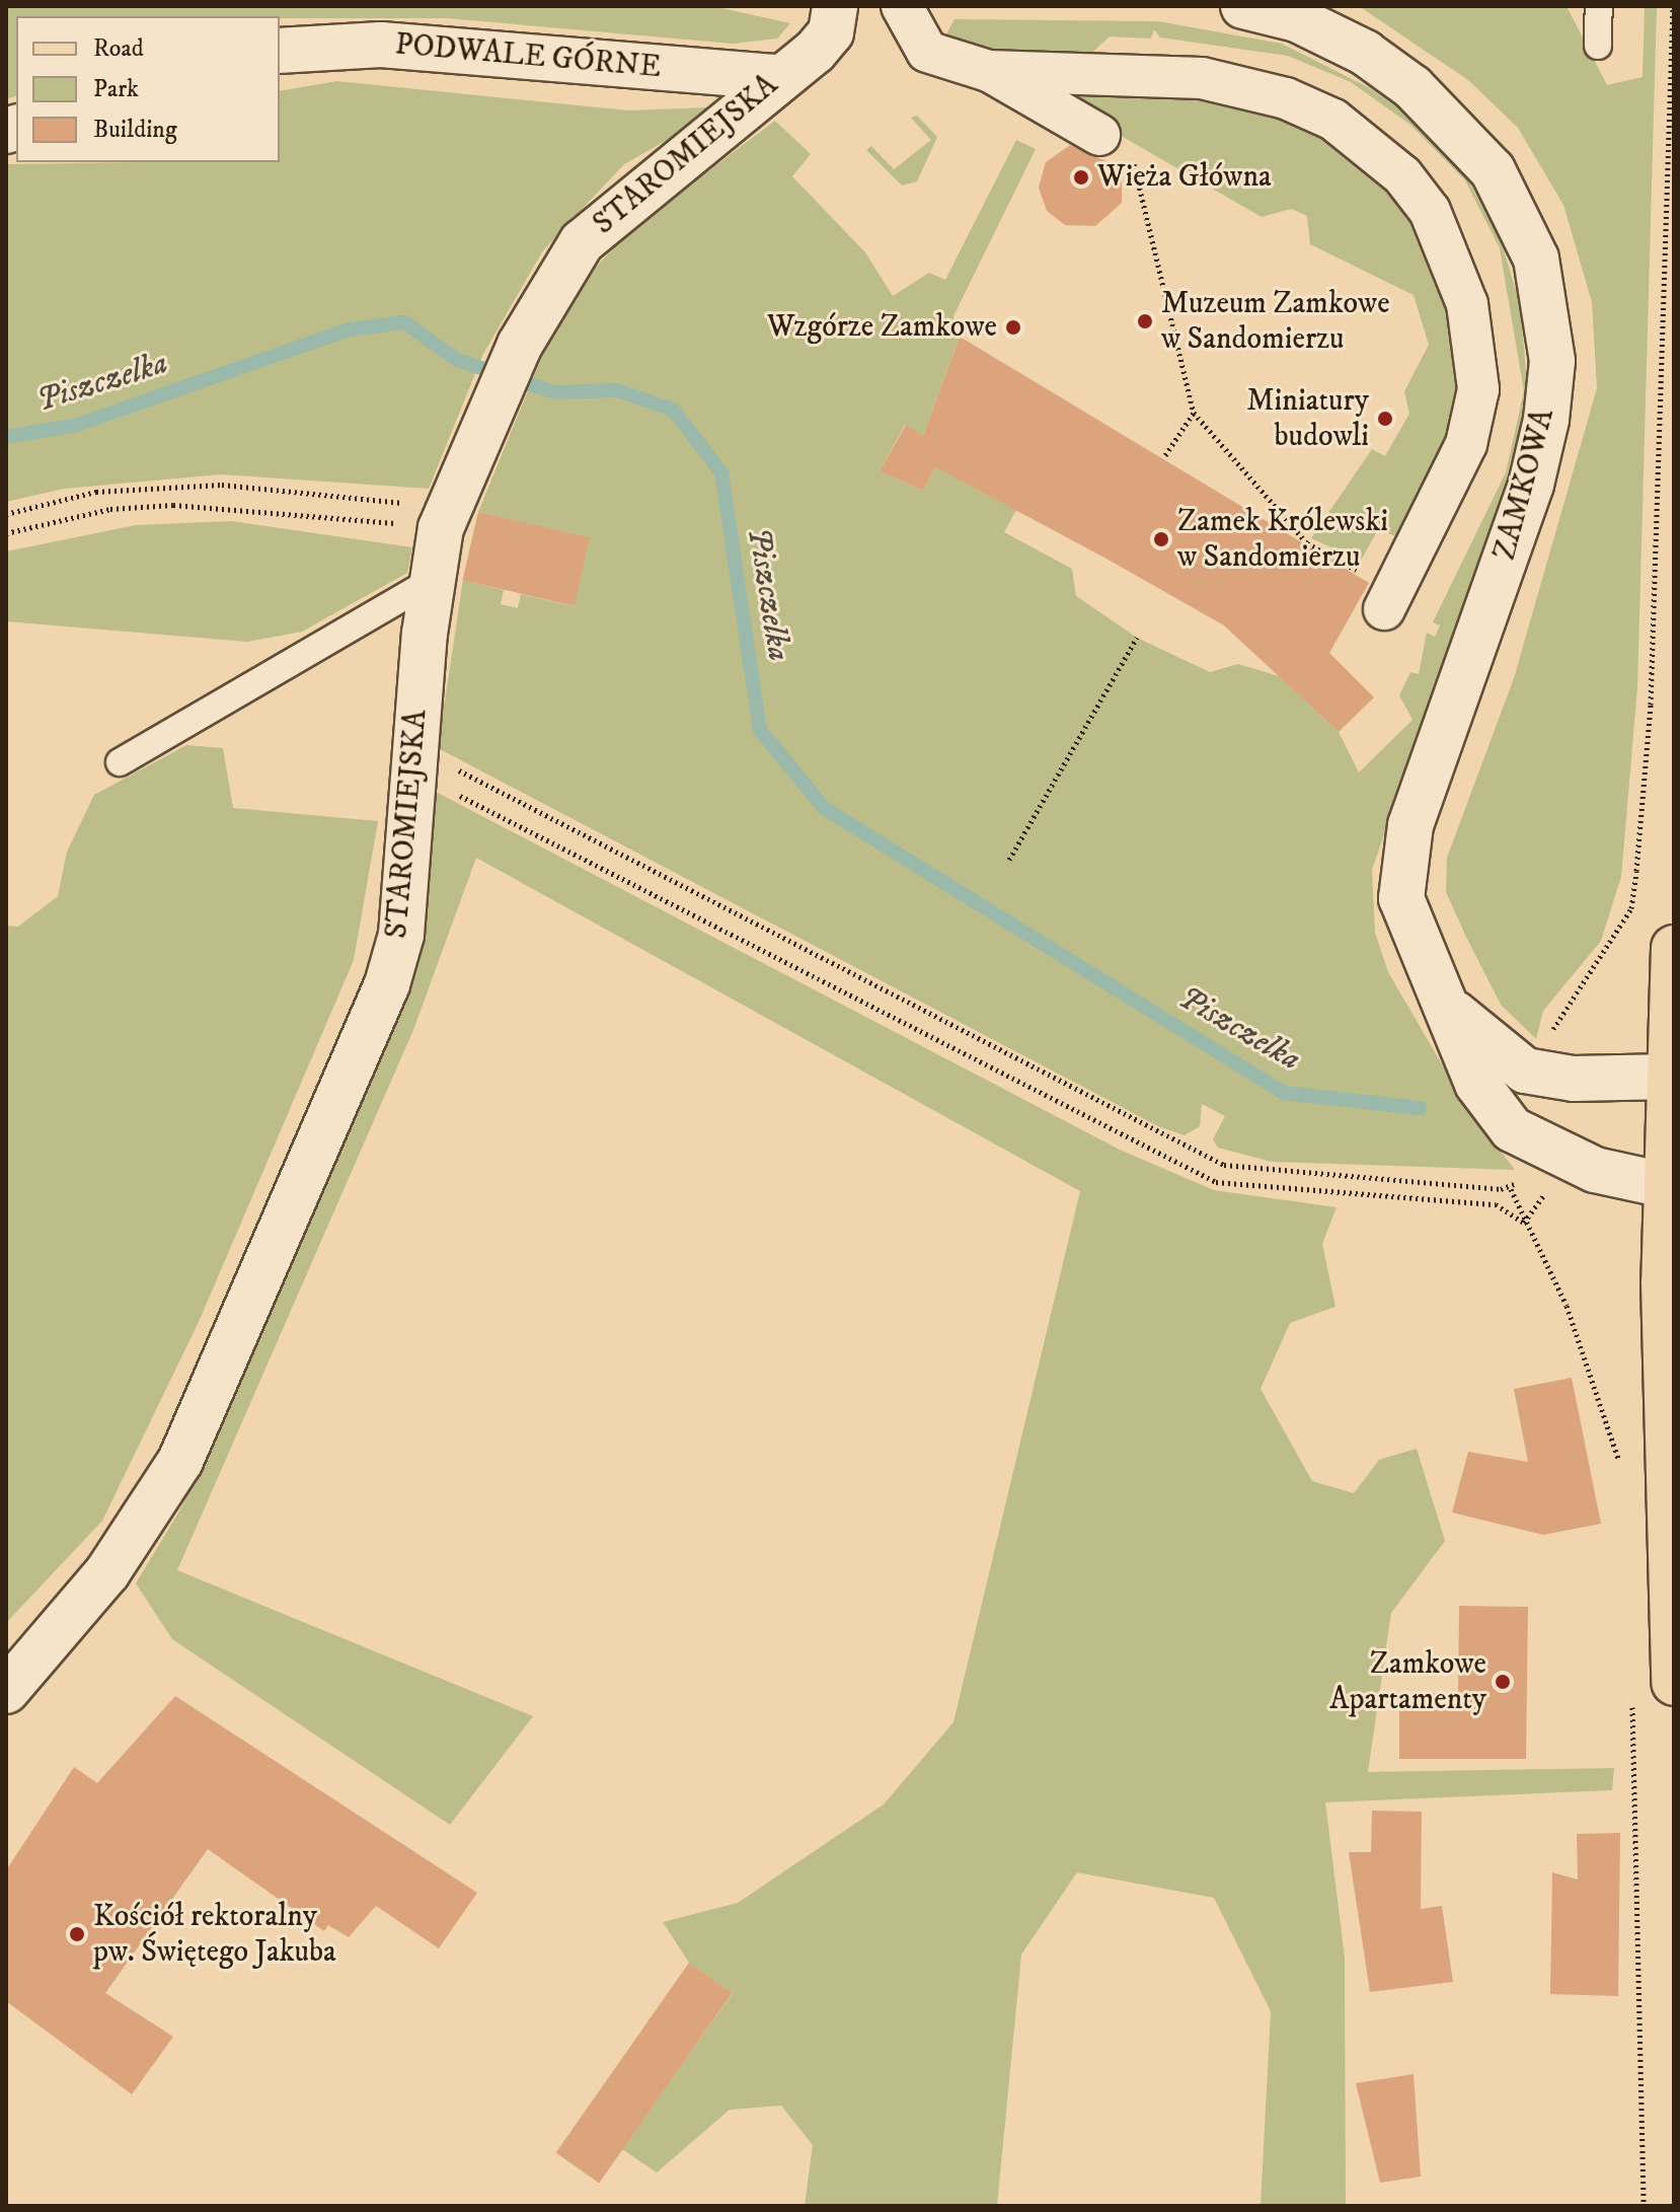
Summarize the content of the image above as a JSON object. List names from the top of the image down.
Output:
{
  "streets": {
    "street": ["PODWALE GÓRNE", "STAROMIEJSKA", "ZAMKOWA"]
  },
  "crossings": [
    ["PODWALE GÓRNE", "STAROMIEJSKA"]
  ],
  "water": ["Piszczelka"],
  "places": [
    "Wieża Główna",
    "Muzeum Zamkowe w Sandomierzu",
    "Wzgórze Zamkowe",
    "Miniatury budowli",
    "Zamek Królewski w Sandomierzu",
    "Zamkowe Apartamenty",
    "Kościół rektoralny pw. Świętego Jakuba"
  ],
  "legend": ["Road", "Park", "Building"]
}
